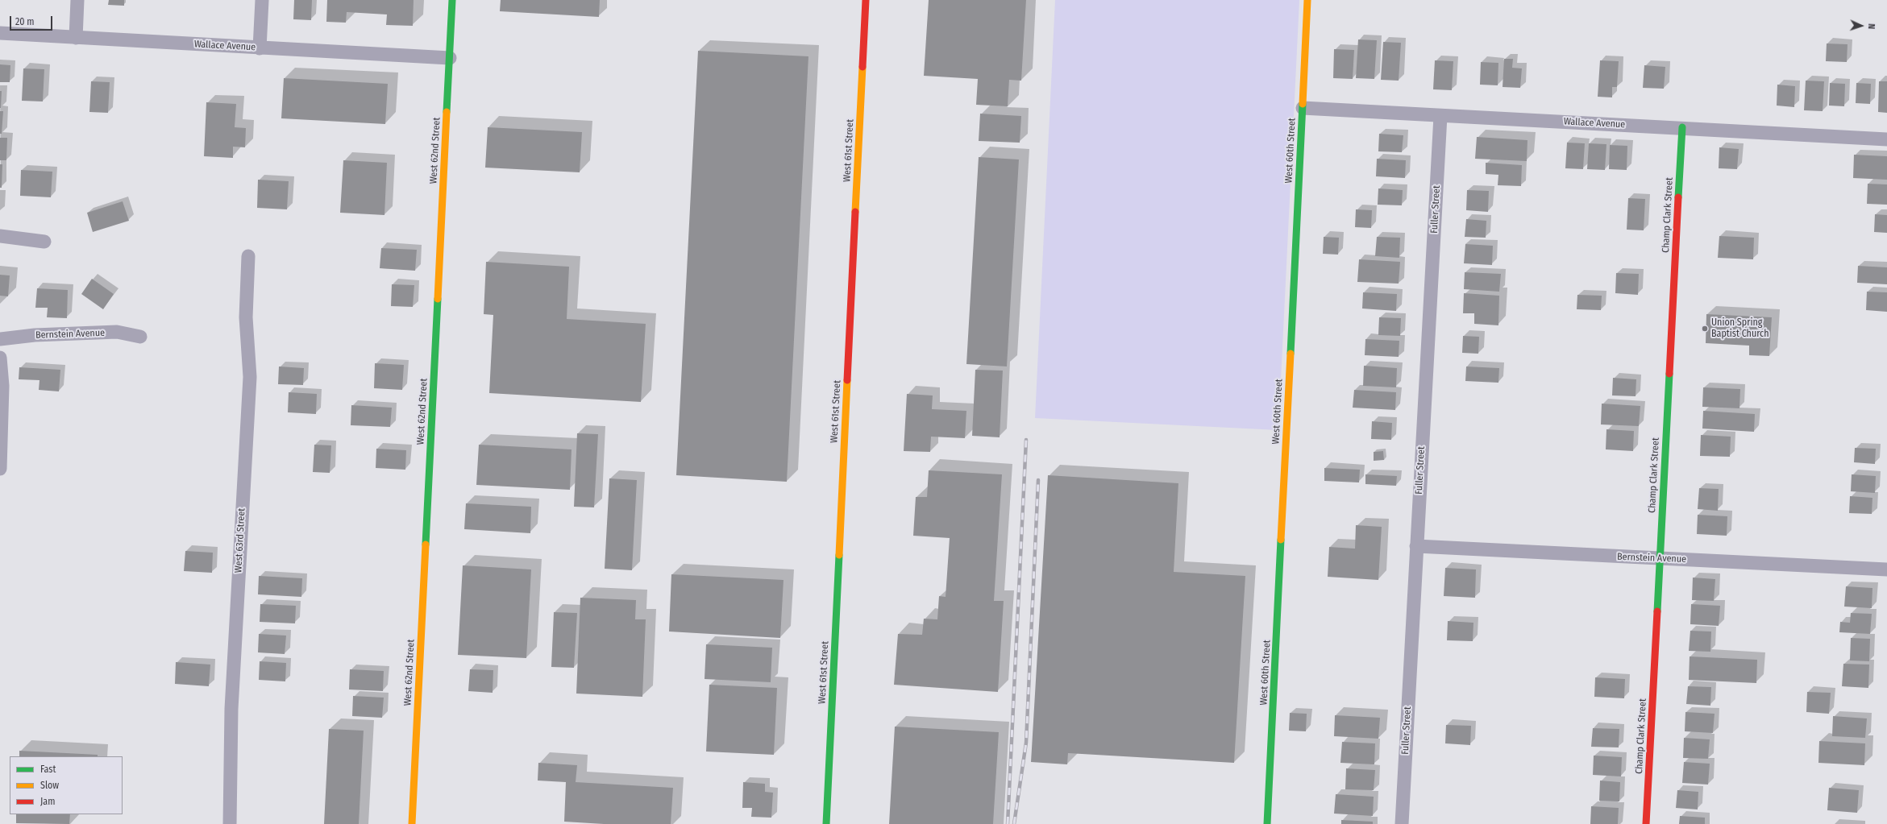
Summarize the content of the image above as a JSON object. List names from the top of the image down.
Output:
{
  "streets": {
    "street": [
      "Wallace Avenue",
      "West 62nd Street",
      "West 61st Street",
      "West 60th Street",
      "Fuller Street",
      "Champ Clark Street",
      "Bernstein Avenue",
      "West 63rd Street"
    ]
  },
  "crossings": [
    ["Wallace Avenue", "West 62nd Street"],
    ["Wallace Avenue", "West 60th Street"],
    ["Wallace Avenue", "Fuller Street"],
    ["Wallace Avenue", "Champ Clark Street"],
    ["Fuller Street", "Bernstein Avenue"],
    ["Champ Clark Street", "Bernstein Avenue"]
  ],
  "places": ["Union Spring Baptist Church"],
  "legend": ["Fast", "Slow", "Jam"],
  "scale_bar": "20 m",
  "north": "right"
}
